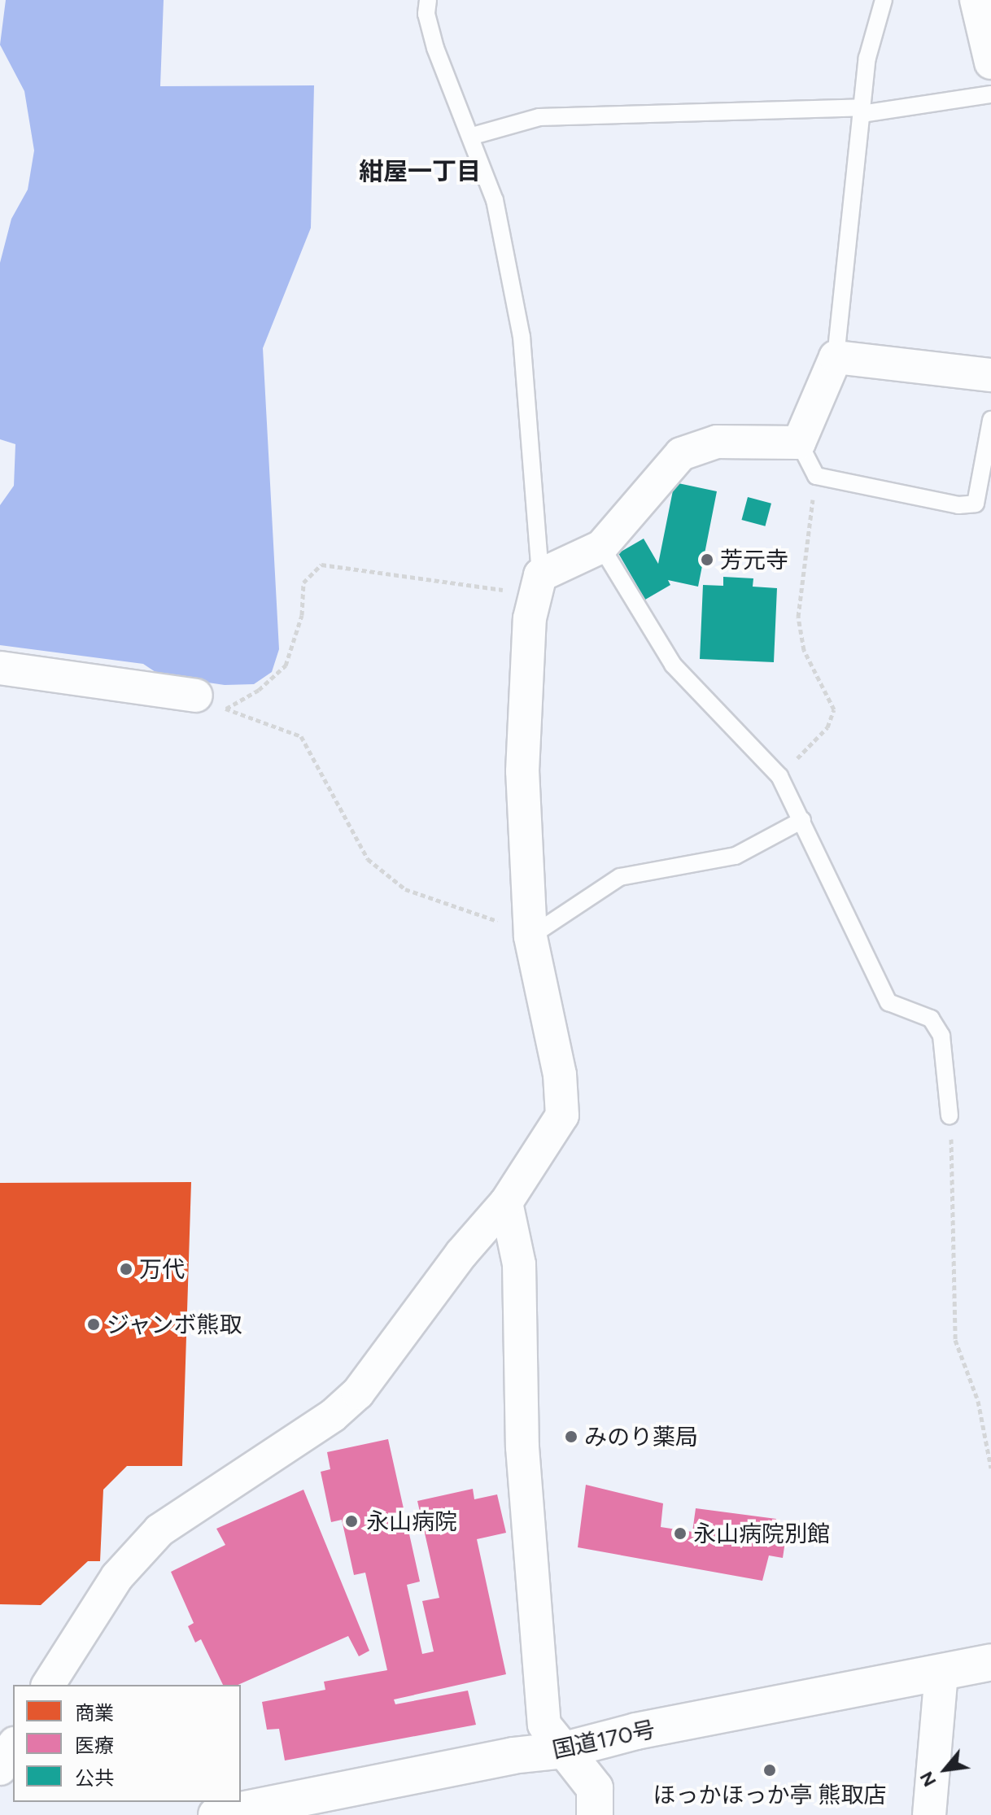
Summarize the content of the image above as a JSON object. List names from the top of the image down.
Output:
{
  "streets": {
    "main road": ["国道170号"]
  },
  "districts": ["紺屋一丁目"],
  "places": [
    "芳元寺",
    "万代",
    "ジャンボ熊取",
    "みのり薬局",
    "永山病院",
    "永山病院別館",
    "ほっかほっか亭 熊取店"
  ],
  "legend": ["商業", "医療", "公共"],
  "north": "bottom left"
}
